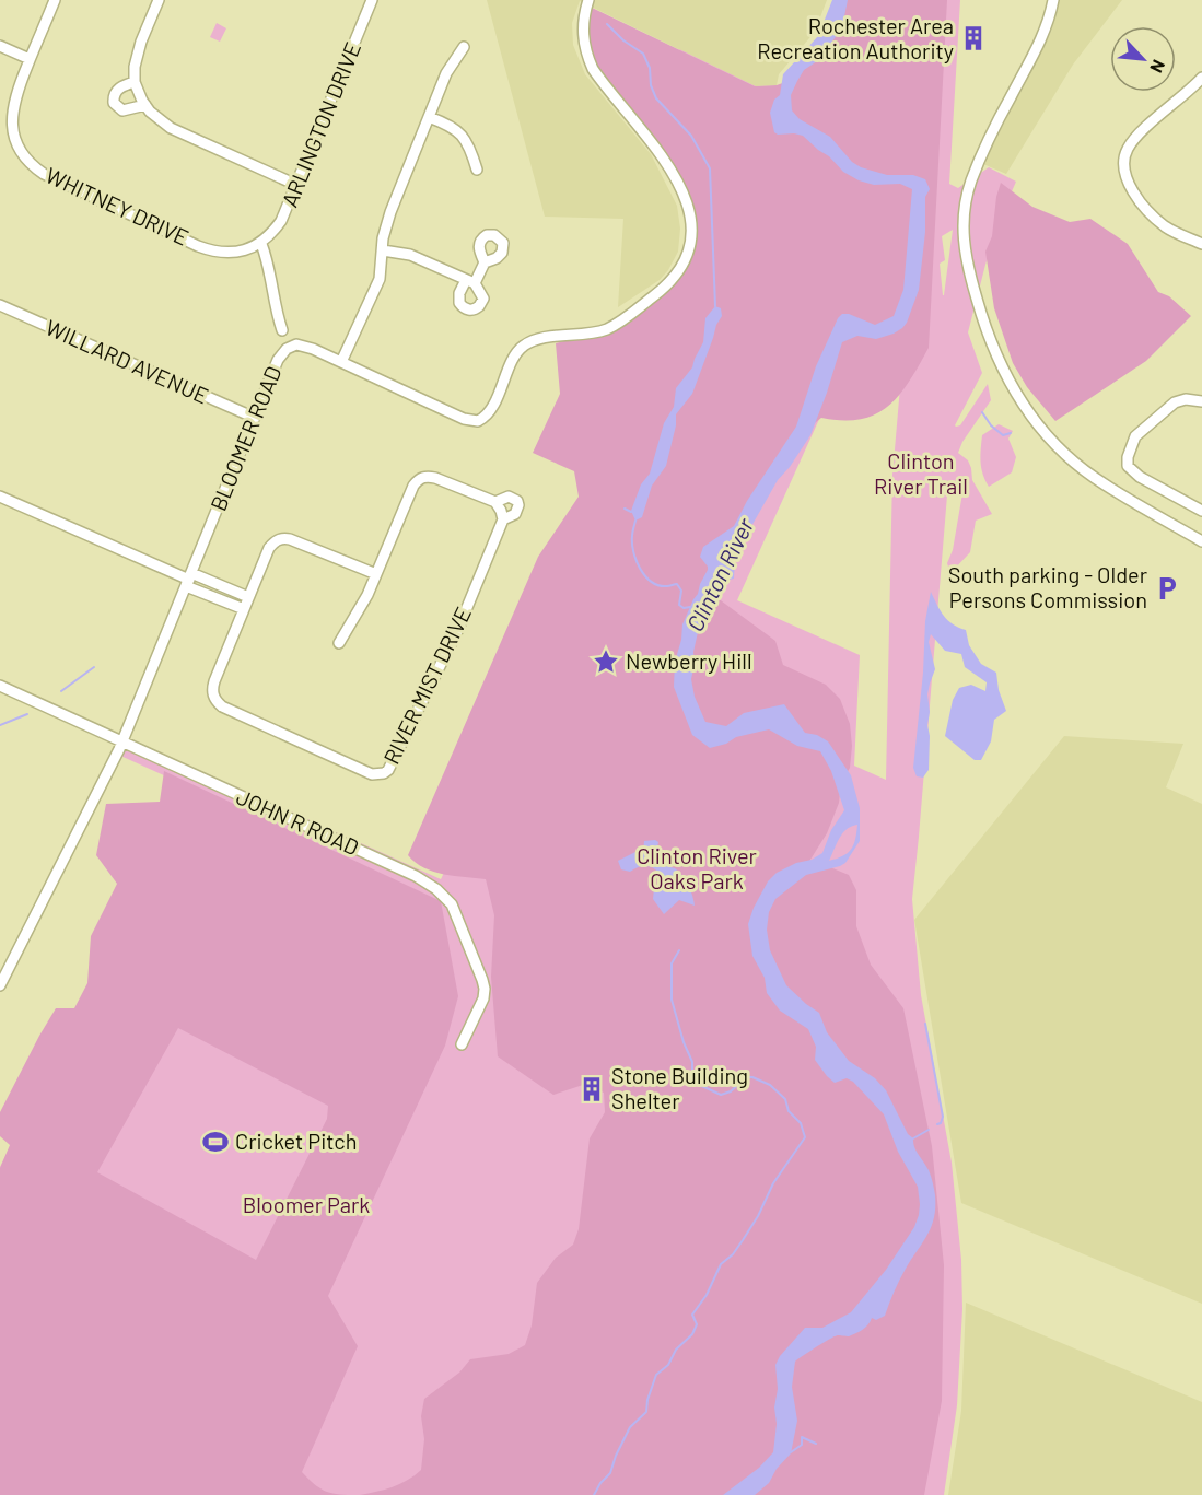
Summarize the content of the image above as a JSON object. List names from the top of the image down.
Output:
{
  "streets": {
    "street": [
      "ARLINGTON DRIVE",
      "WHITNEY DRIVE",
      "WILLARD AVENUE",
      "BLOOMER ROAD",
      "RIVER MIST DRIVE",
      "JOHN R ROAD"
    ]
  },
  "crossings": [
    ["ARLINGTON DRIVE", "WHITNEY DRIVE"],
    ["WILLARD AVENUE", "BLOOMER ROAD"],
    ["BLOOMER ROAD", "JOHN R ROAD"]
  ],
  "water": ["Clinton River"],
  "parks": ["Clinton River Trail", "Clinton River Oaks Park", "Bloomer Park"],
  "places": {
    "building": ["Rochester Area Recreation Authority", "Stone Building Shelter"],
    "parking": ["South parking - Older Persons Commission"],
    "place": ["Newberry Hill"],
    "sports": ["Cricket Pitch"]
  },
  "north": "bottom right"
}
